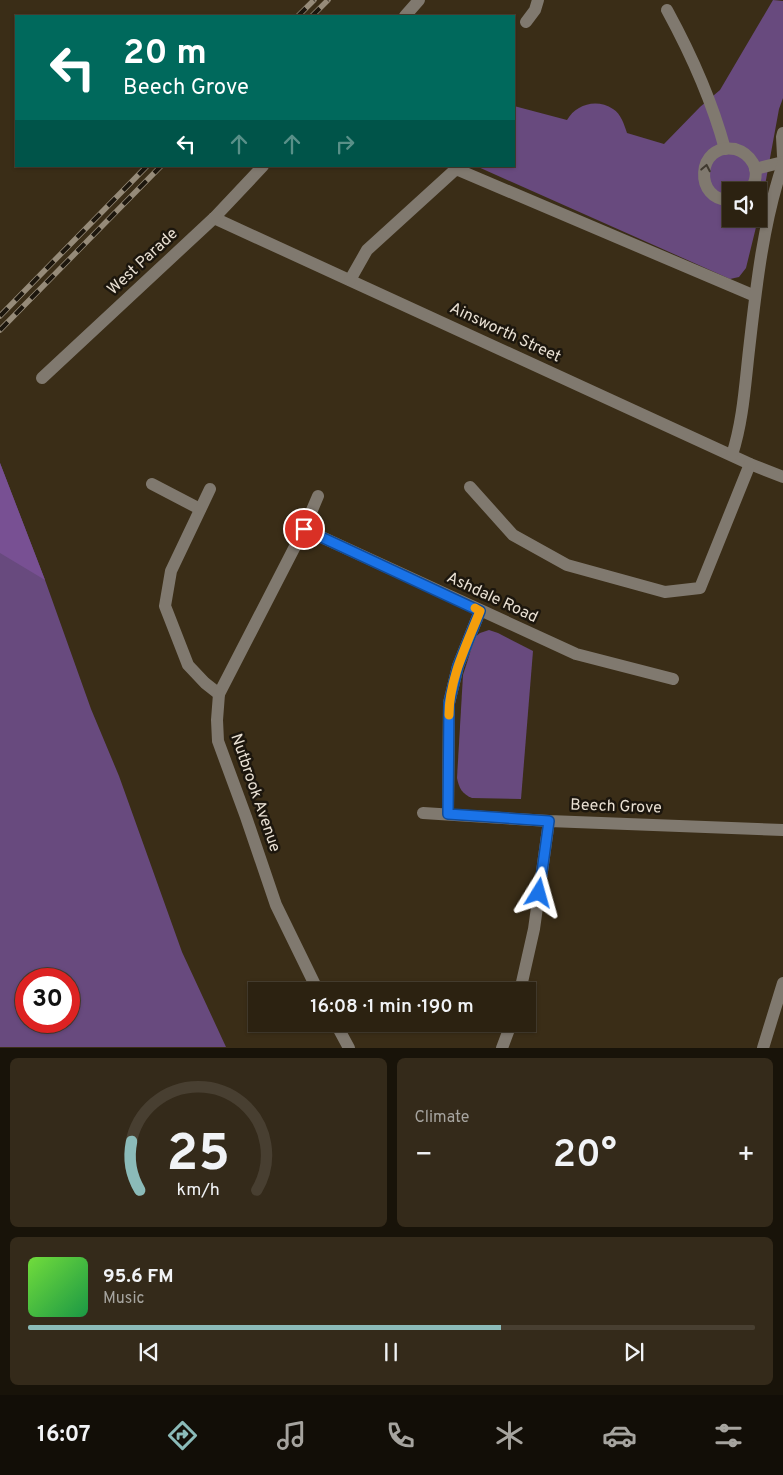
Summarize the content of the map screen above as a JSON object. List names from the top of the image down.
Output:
{
  "streets": {
    "street": [
      "West Parade",
      "Ainsworth Street",
      "Ashdale Road",
      "Nutbrook Avenue",
      "Beech Grove"
    ]
  },
  "crossings": [
    ["West Parade", "Ainsworth Street"],
    ["Ashdale Road", "Nutbrook Avenue"]
  ],
  "page": {
    "turn": ["20 m", "Beech Grove"],
    "limit": "30",
    "trip": "16:08 · 1 min · 190 m",
    "tile": "Climate",
    "heat": ["−", "20°", "+"],
    "song": ["95.6 FM", "Music"],
    "tabs": "16:07",
    "gauge": ["25", "km/h"]
  }
}
